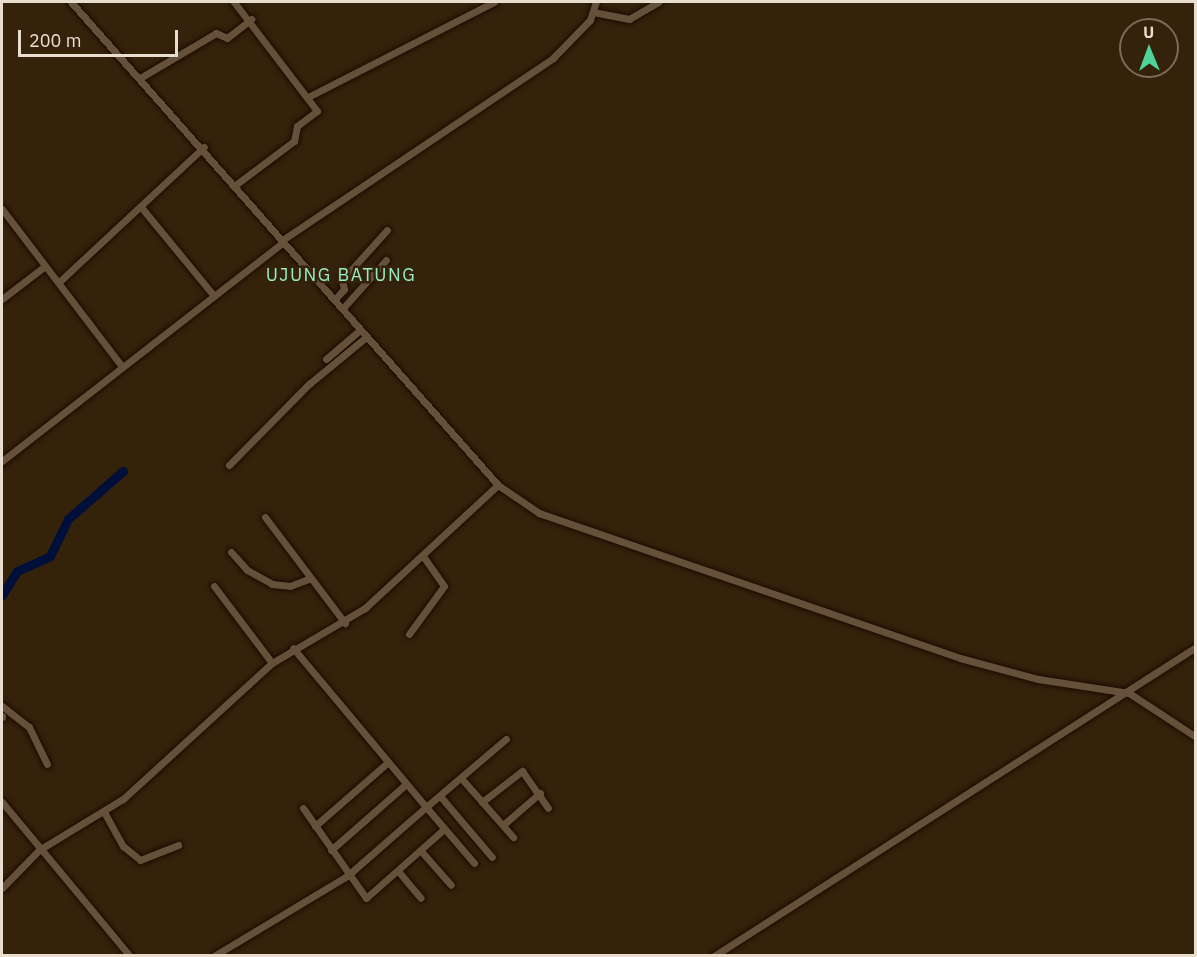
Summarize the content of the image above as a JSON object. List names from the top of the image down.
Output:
{
  "districts": ["UJUNG BATUNG"],
  "scale_bar": "200 m",
  "north": "top"
}
